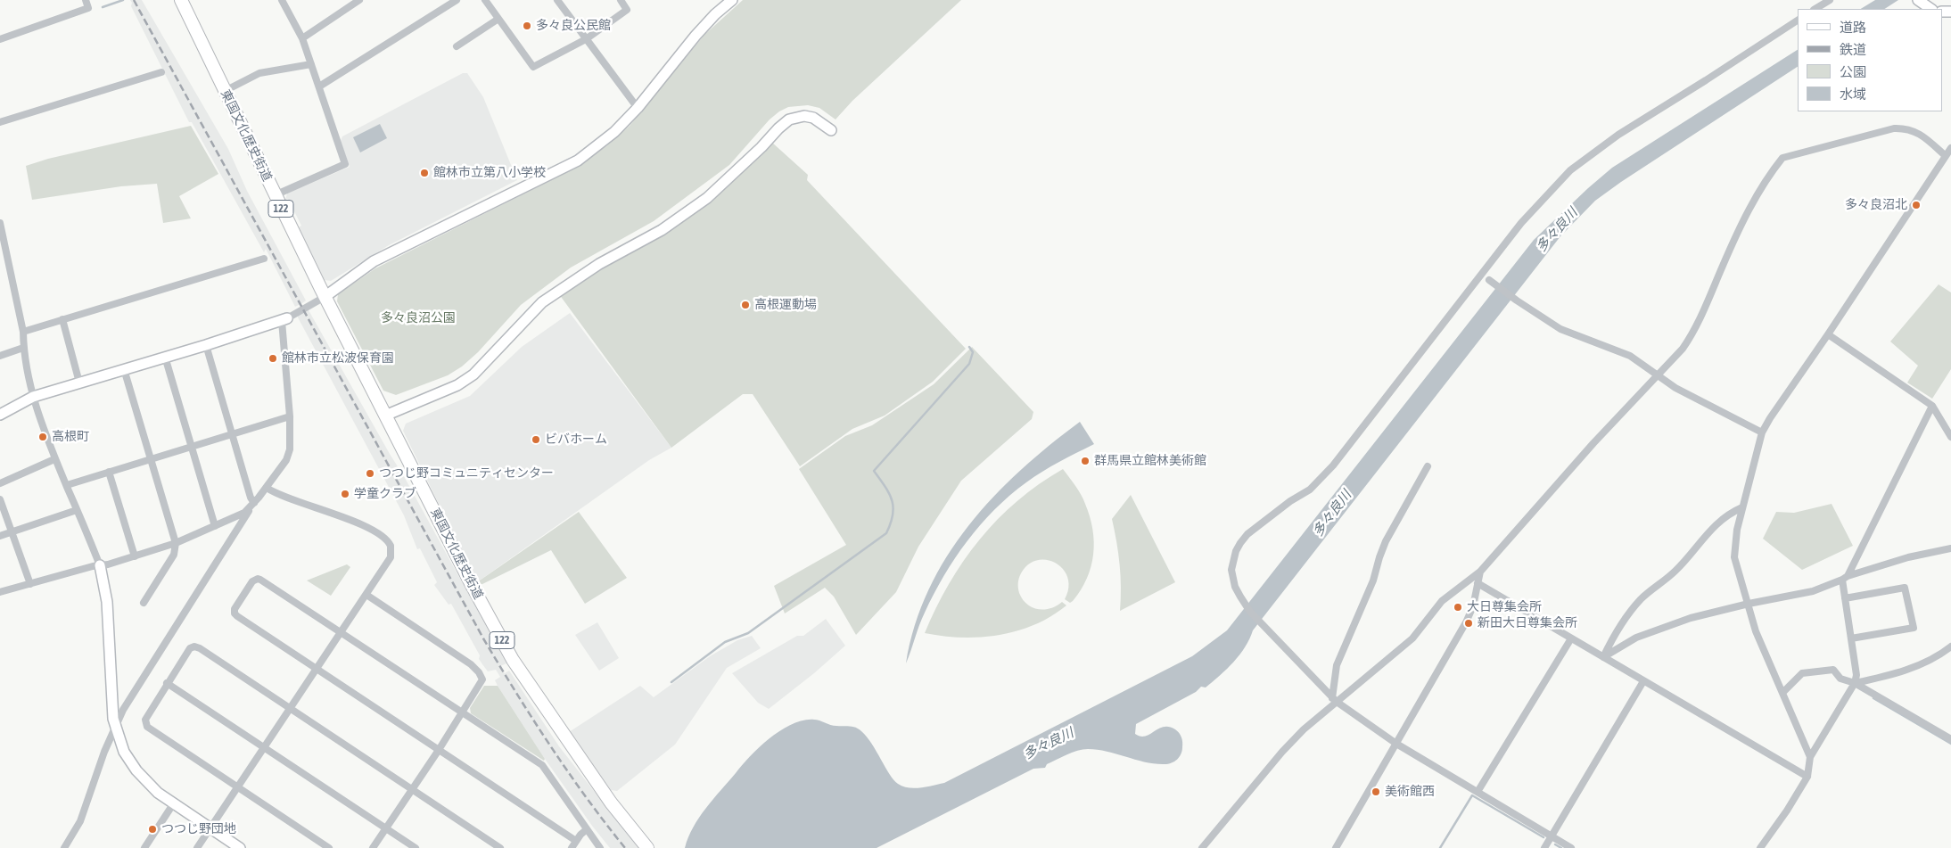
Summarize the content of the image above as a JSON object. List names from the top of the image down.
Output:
{
  "streets": {
    "highway": ["東国文化歴史街道", "122"]
  },
  "water": ["多々良川"],
  "parks": ["多々良沼公園"],
  "places": [
    "多々良公民館",
    "館林市立第八小学校",
    "多々良沼北",
    "高根運動場",
    "館林市立松波保育園",
    "高根町",
    "ビバホーム",
    "群馬県立館林美術館",
    "つつじ野コミュニティセンター",
    "学童クラブ",
    "大日尊集会所",
    "新田大日尊集会所",
    "美術館西",
    "つつじ野団地"
  ],
  "legend": [
    "道路",
    "鉄道",
    "公園",
    "水域"
  ]
}
